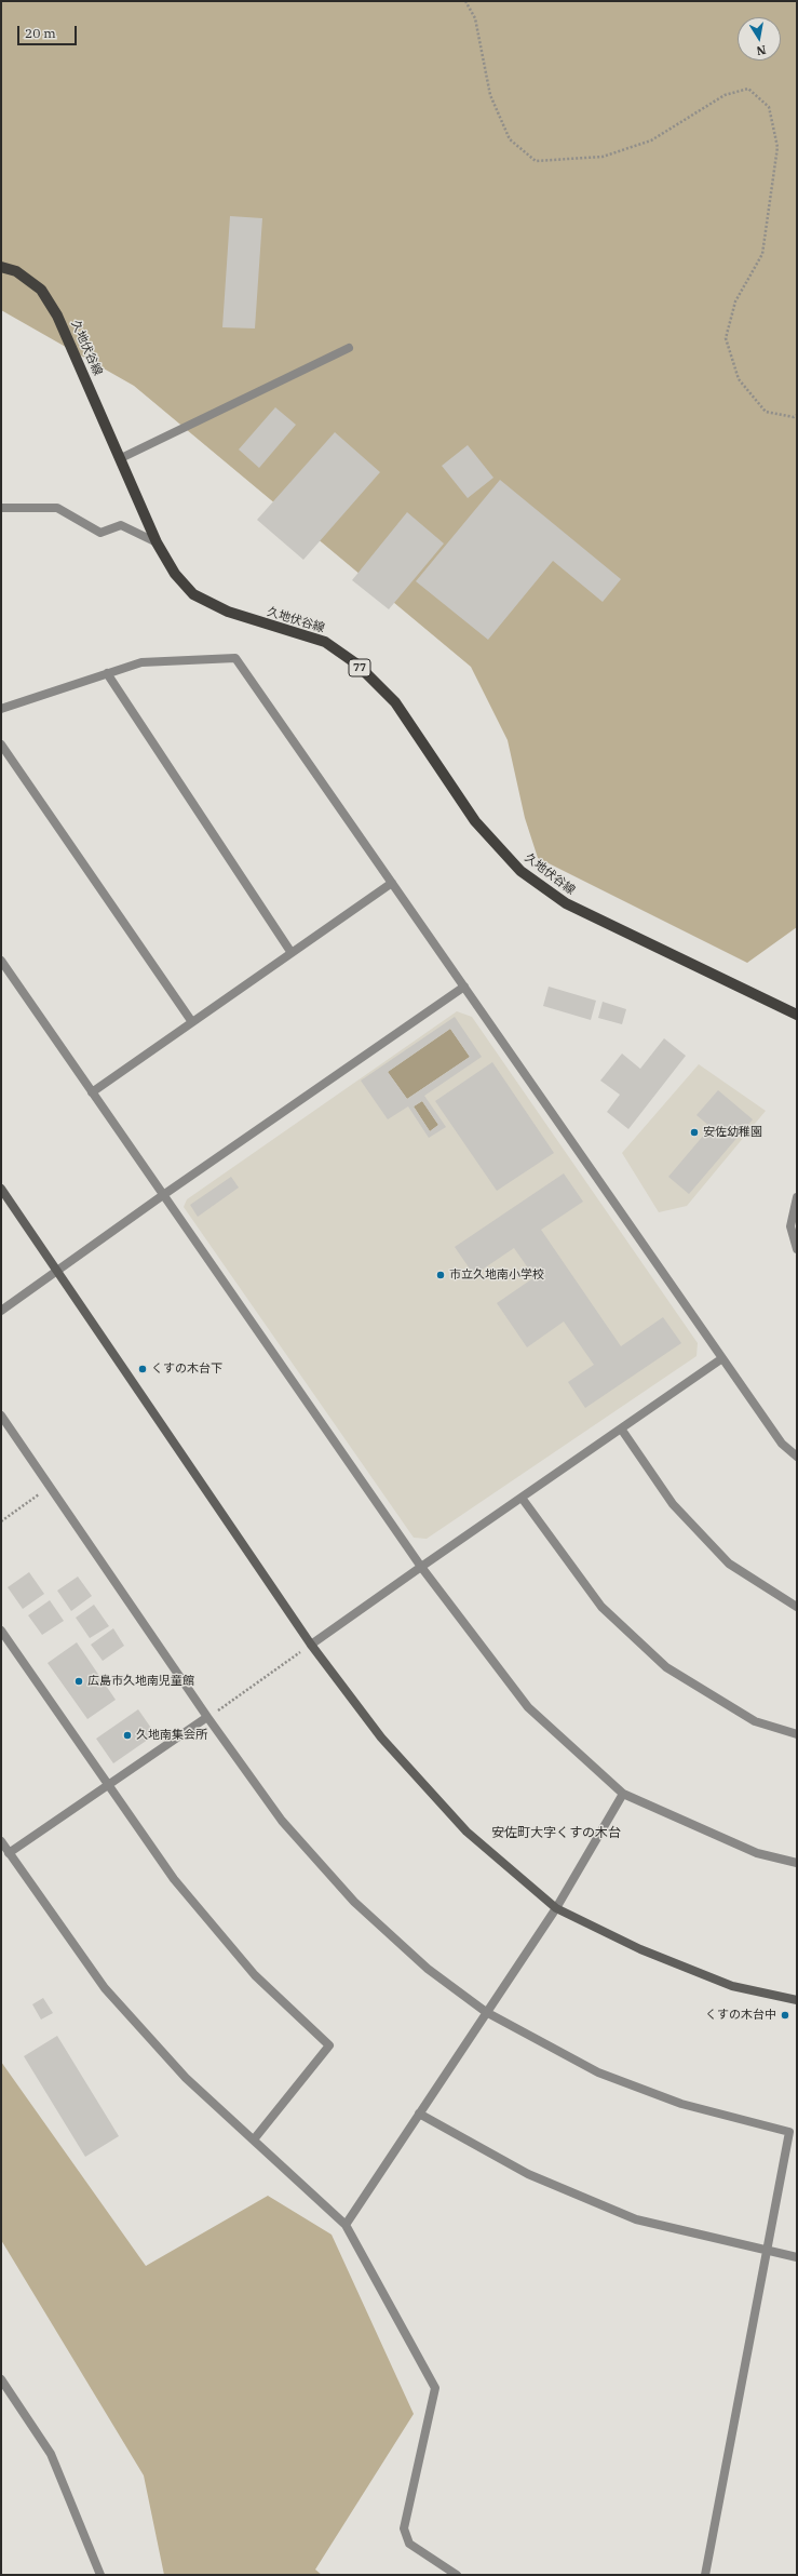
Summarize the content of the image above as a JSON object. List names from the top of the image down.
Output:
{
  "streets": {
    "main road": ["久地伏谷線", "77"]
  },
  "districts": ["安佐町大字くすの木台"],
  "places": [
    "安佐幼稚園",
    "市立久地南小学校",
    "くすの木台下",
    "広島市久地南児童館",
    "久地南集会所",
    "くすの木台中"
  ],
  "scale_bar": "20 m",
  "north": "bottom"
}
